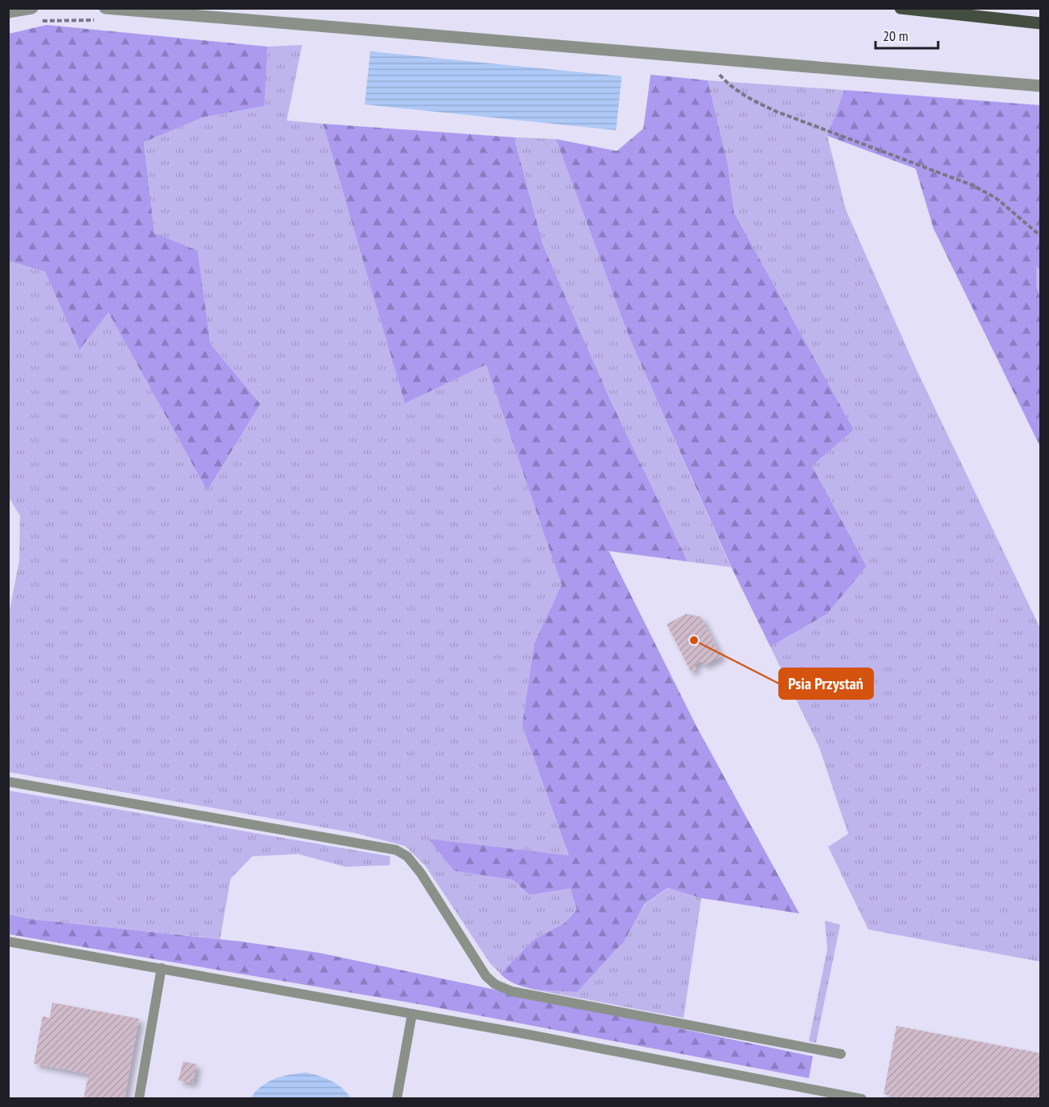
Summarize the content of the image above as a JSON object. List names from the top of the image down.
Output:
{
  "places": ["Psia Przystań"],
  "scale_bar": "20 m"
}
